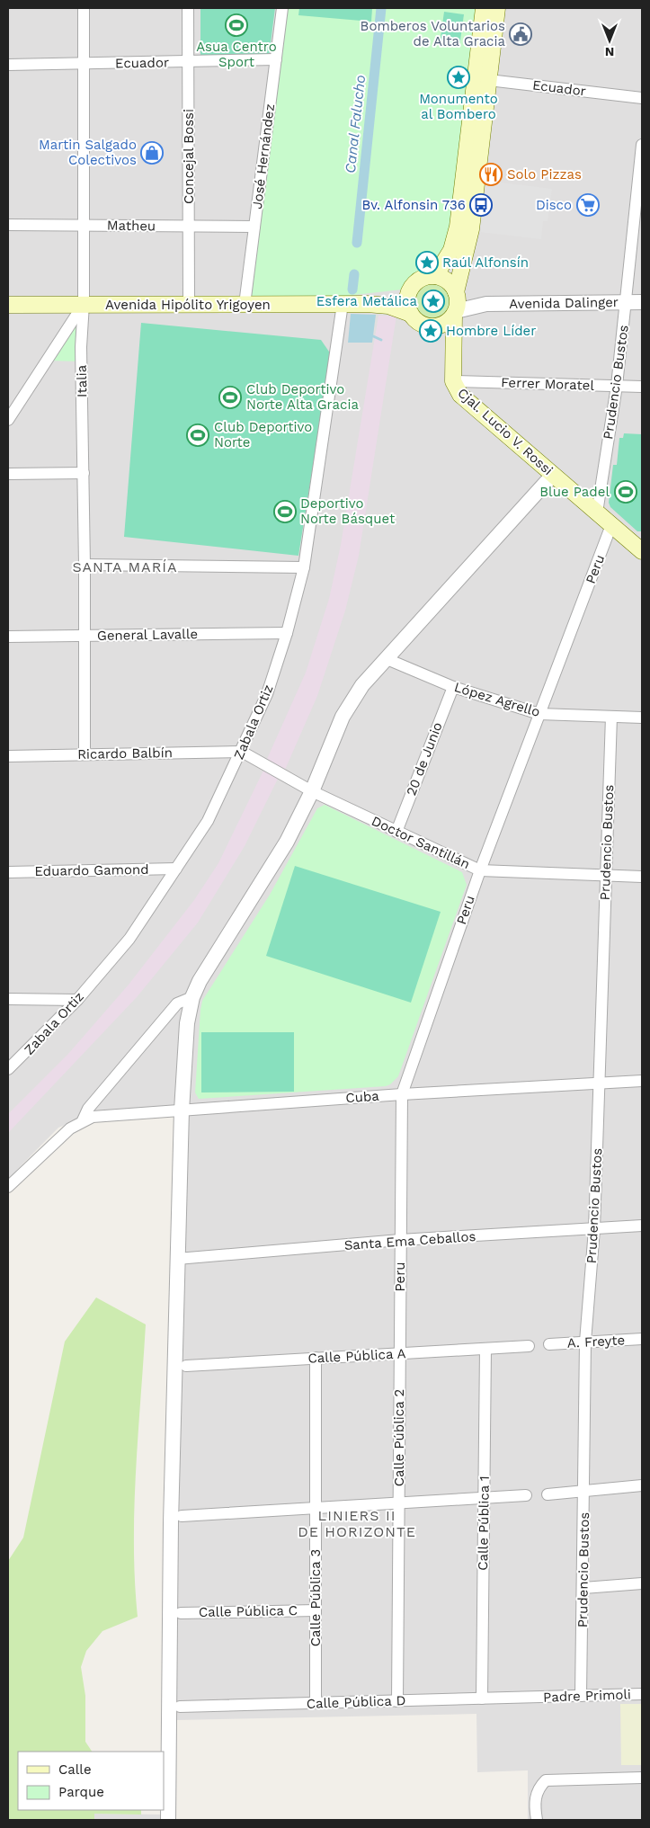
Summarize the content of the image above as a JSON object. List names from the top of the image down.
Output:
{
  "streets": {
    "main road": ["Avenida Hipólito Yrigoyen", "Cjal. Lucio V. Rossi"],
    "street": [
      "Ecuador",
      "Concejal Bossi",
      "José Hernández",
      "Matheu",
      "Avenida Dalinger",
      "Italia",
      "Prudencio Bustos",
      "Ferrer Moratel",
      "Peru",
      "General Lavalle",
      "López Agrello",
      "Zabala Ortiz",
      "Ricardo Balbín",
      "20 de Junio",
      "Doctor Santillán",
      "Eduardo Gamond",
      "Cuba",
      "Santa Ema Ceballos",
      "A. Freyte",
      "Calle Pública A",
      "Calle Pública 2",
      "Calle Pública 1",
      "Calle Pública 3",
      "Calle Pública C",
      "Padre Primoli",
      "Calle Pública D"
    ]
  },
  "crossings": [
    ["Ecuador", "Concejal Bossi"],
    ["Ecuador", "José Hernández"],
    ["Ecuador", "Italia"],
    ["Concejal Bossi", "Matheu"],
    ["Concejal Bossi", "Avenida Hipólito Yrigoyen"],
    ["José Hernández", "Matheu"],
    ["José Hernández", "Avenida Hipólito Yrigoyen"],
    ["Matheu", "Italia"],
    ["Avenida Dalinger", "Avenida Hipólito Yrigoyen"],
    ["Avenida Dalinger", "Prudencio Bustos"],
    ["Avenida Hipólito Yrigoyen", "Italia"],
    ["Avenida Hipólito Yrigoyen", "Zabala Ortiz"],
    ["Italia", "General Lavalle"],
    ["Italia", "Ricardo Balbín"],
    ["Prudencio Bustos", "Ferrer Moratel"],
    ["Prudencio Bustos", "Cjal. Lucio V. Rossi"],
    ["Prudencio Bustos", "López Agrello"],
    ["Prudencio Bustos", "Doctor Santillán"],
    ["Prudencio Bustos", "Cuba"],
    ["Prudencio Bustos", "Santa Ema Ceballos"],
    ["Prudencio Bustos", "A. Freyte"],
    ["Prudencio Bustos", "Padre Primoli"],
    ["Ferrer Moratel", "Cjal. Lucio V. Rossi"],
    ["Cjal. Lucio V. Rossi", "Peru"],
    ["Peru", "López Agrello"],
    ["Peru", "Doctor Santillán"],
    ["Peru", "Cuba"],
    ["Peru", "Santa Ema Ceballos"],
    ["Peru", "Calle Pública 2"],
    ["General Lavalle", "Zabala Ortiz"],
    ["López Agrello", "20 de Junio"],
    ["Zabala Ortiz", "Ricardo Balbín"],
    ["Zabala Ortiz", "Doctor Santillán"],
    ["Zabala Ortiz", "Eduardo Gamond"],
    ["Ricardo Balbín", "Doctor Santillán"],
    ["20 de Junio", "Doctor Santillán"],
    ["Calle Pública A", "Calle Pública 2"],
    ["Calle Pública A", "Calle Pública 1"],
    ["Calle Pública A", "Calle Pública 3"],
    ["Calle Pública 2", "Calle Pública D"],
    ["Calle Pública 1", "Calle Pública D"],
    ["Calle Pública 3", "Calle Pública C"],
    ["Calle Pública 3", "Calle Pública D"],
    ["Padre Primoli", "Calle Pública D"]
  ],
  "districts": ["SANTA MARÍA", "LINIERS II DE HORIZONTE"],
  "water": ["Canal Falucho"],
  "places": {
    "sports": [
      "Asua Centro Sport",
      "Club Deportivo Norte Alta Gracia",
      "Club Deportivo Norte",
      "Blue Padel",
      "Deportivo Norte Básquet"
    ],
    "public building": ["Bomberos Voluntarios de Alta Gracia"],
    "place": [
      "Monumento al Bombero",
      "Raúl Alfonsín",
      "Esfera Metálica",
      "Hombre Líder"
    ],
    "shop": ["Martin Salgado Colectivos"],
    "restaurant": ["Solo Pizzas"],
    "bus stop": ["Bv. Alfonsin 736"],
    "supermarket": ["Disco"]
  },
  "legend": ["Calle", "Parque"],
  "north": "bottom"
}
